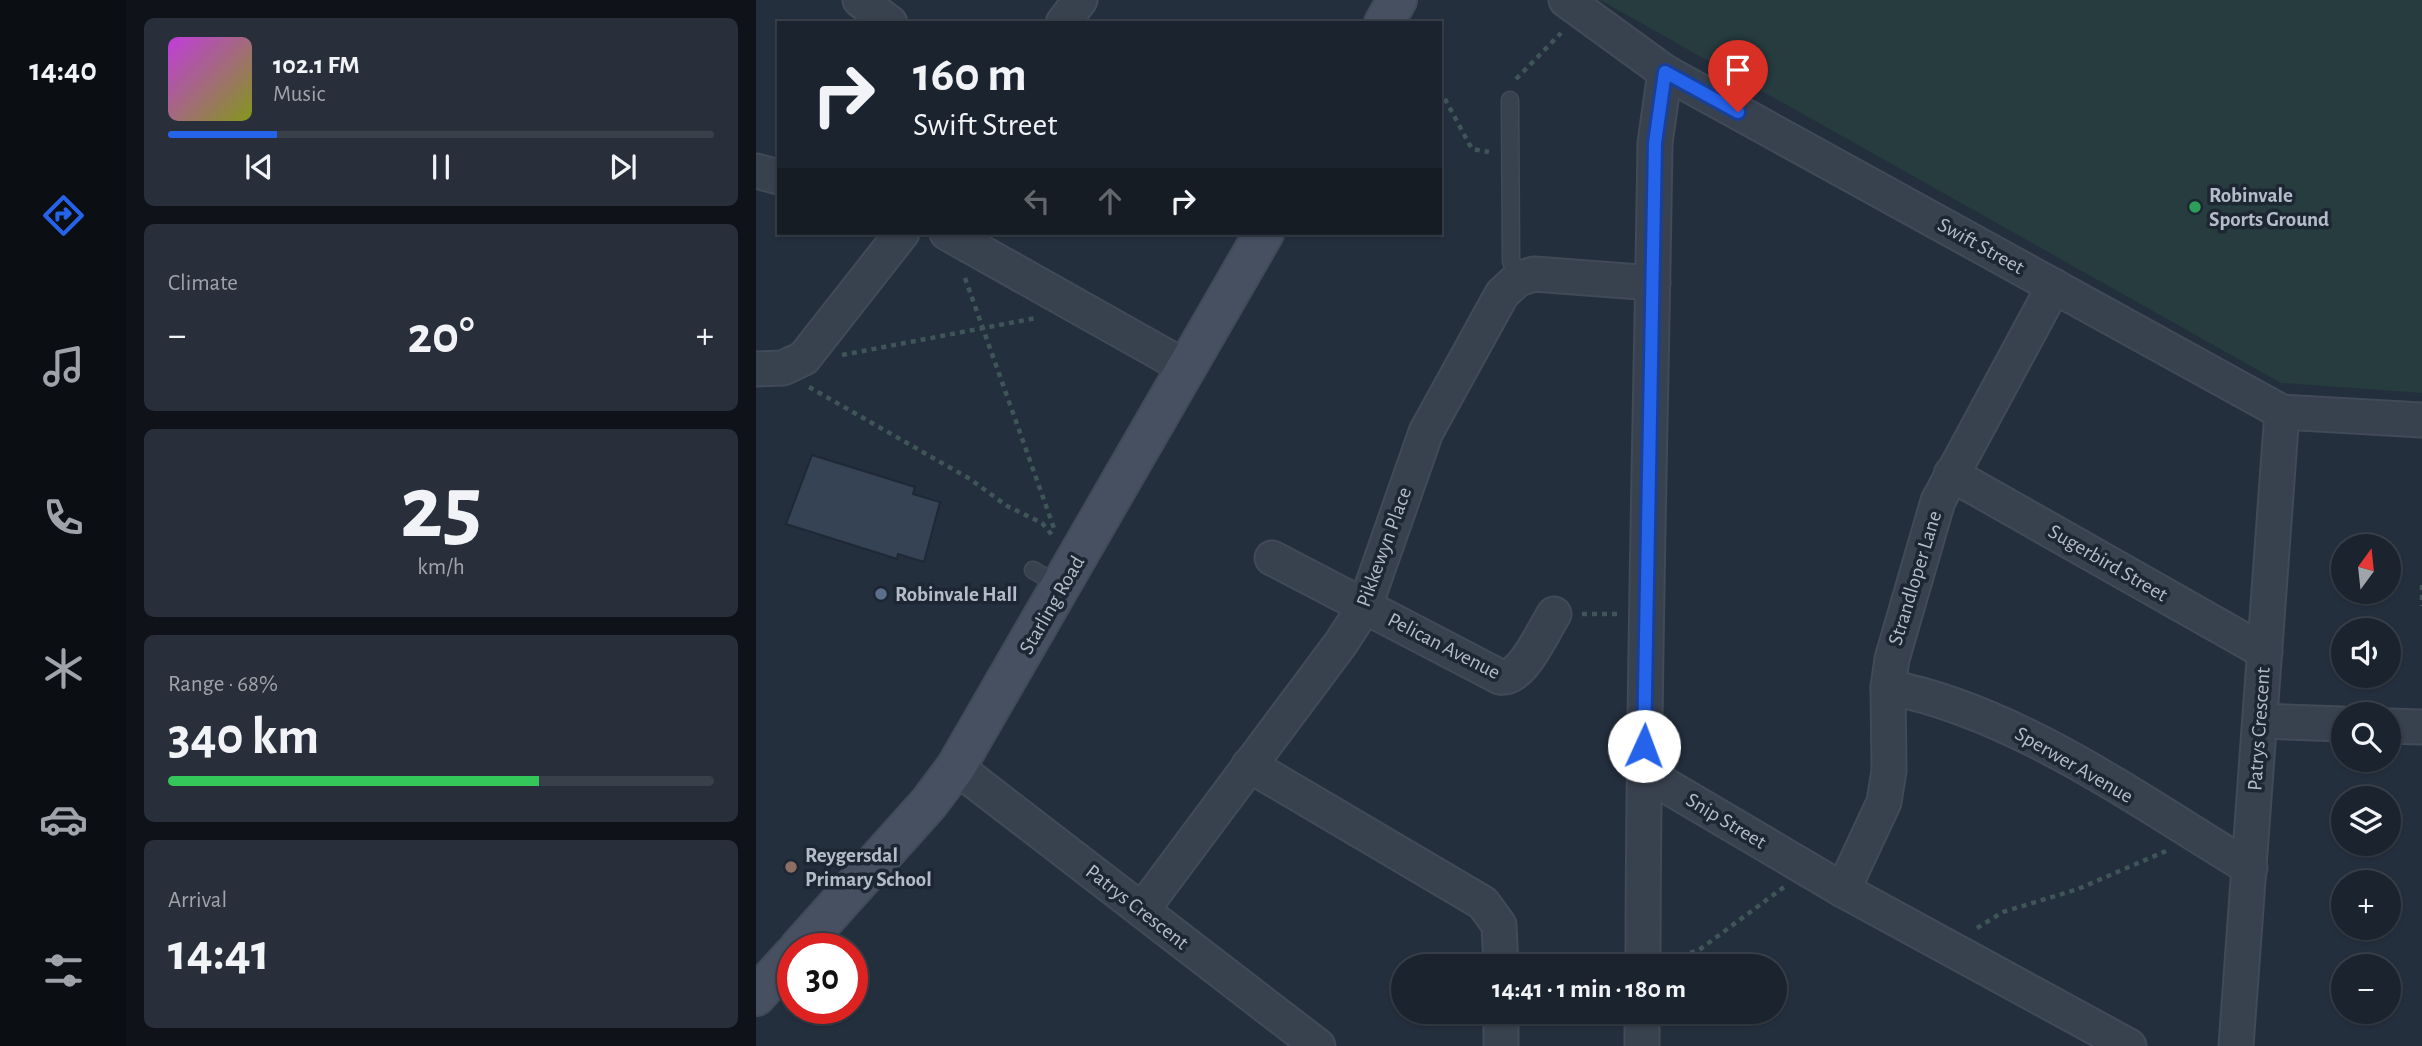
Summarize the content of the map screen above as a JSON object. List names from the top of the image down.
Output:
{
  "streets": {
    "street": [
      "Swift Street",
      "Pikkewyn Place",
      "Sugerbird Street",
      "Strandloper Lane",
      "Starling Road",
      "Pelican Avenue",
      "Patrys Crescent",
      "Sperwer Avenue",
      "Snip Street"
    ]
  },
  "crossings": [
    ["Swift Street", "Strandloper Lane"],
    ["Swift Street", "Patrys Crescent"],
    ["Pikkewyn Place", "Pelican Avenue"],
    ["Pikkewyn Place", "Patrys Crescent"],
    ["Sugerbird Street", "Strandloper Lane"],
    ["Sugerbird Street", "Patrys Crescent"],
    ["Strandloper Lane", "Sperwer Avenue"],
    ["Strandloper Lane", "Snip Street"],
    ["Starling Road", "Patrys Crescent"],
    ["Patrys Crescent", "Sperwer Avenue"]
  ],
  "places": ["Robinvale Sports Ground", "Robinvale Hall", "Reygersdal Primary School"],
  "north": "top",
  "page": {
    "tabs": "14:40",
    "turn": ["160 m", "Swift Street"],
    "song": ["102.1 FM", "Music"],
    "tile": [
      "Climate",
      ["25", "km/h"],
      ["Range · 68%", "340 km"],
      ["Arrival", "14:41"]
    ],
    "heat": ["−", "20°", "+"],
    "map_buttons": ["+", "−"],
    "limit": "30",
    "trip": "14:41 · 1 min · 180 m"
  }
}
